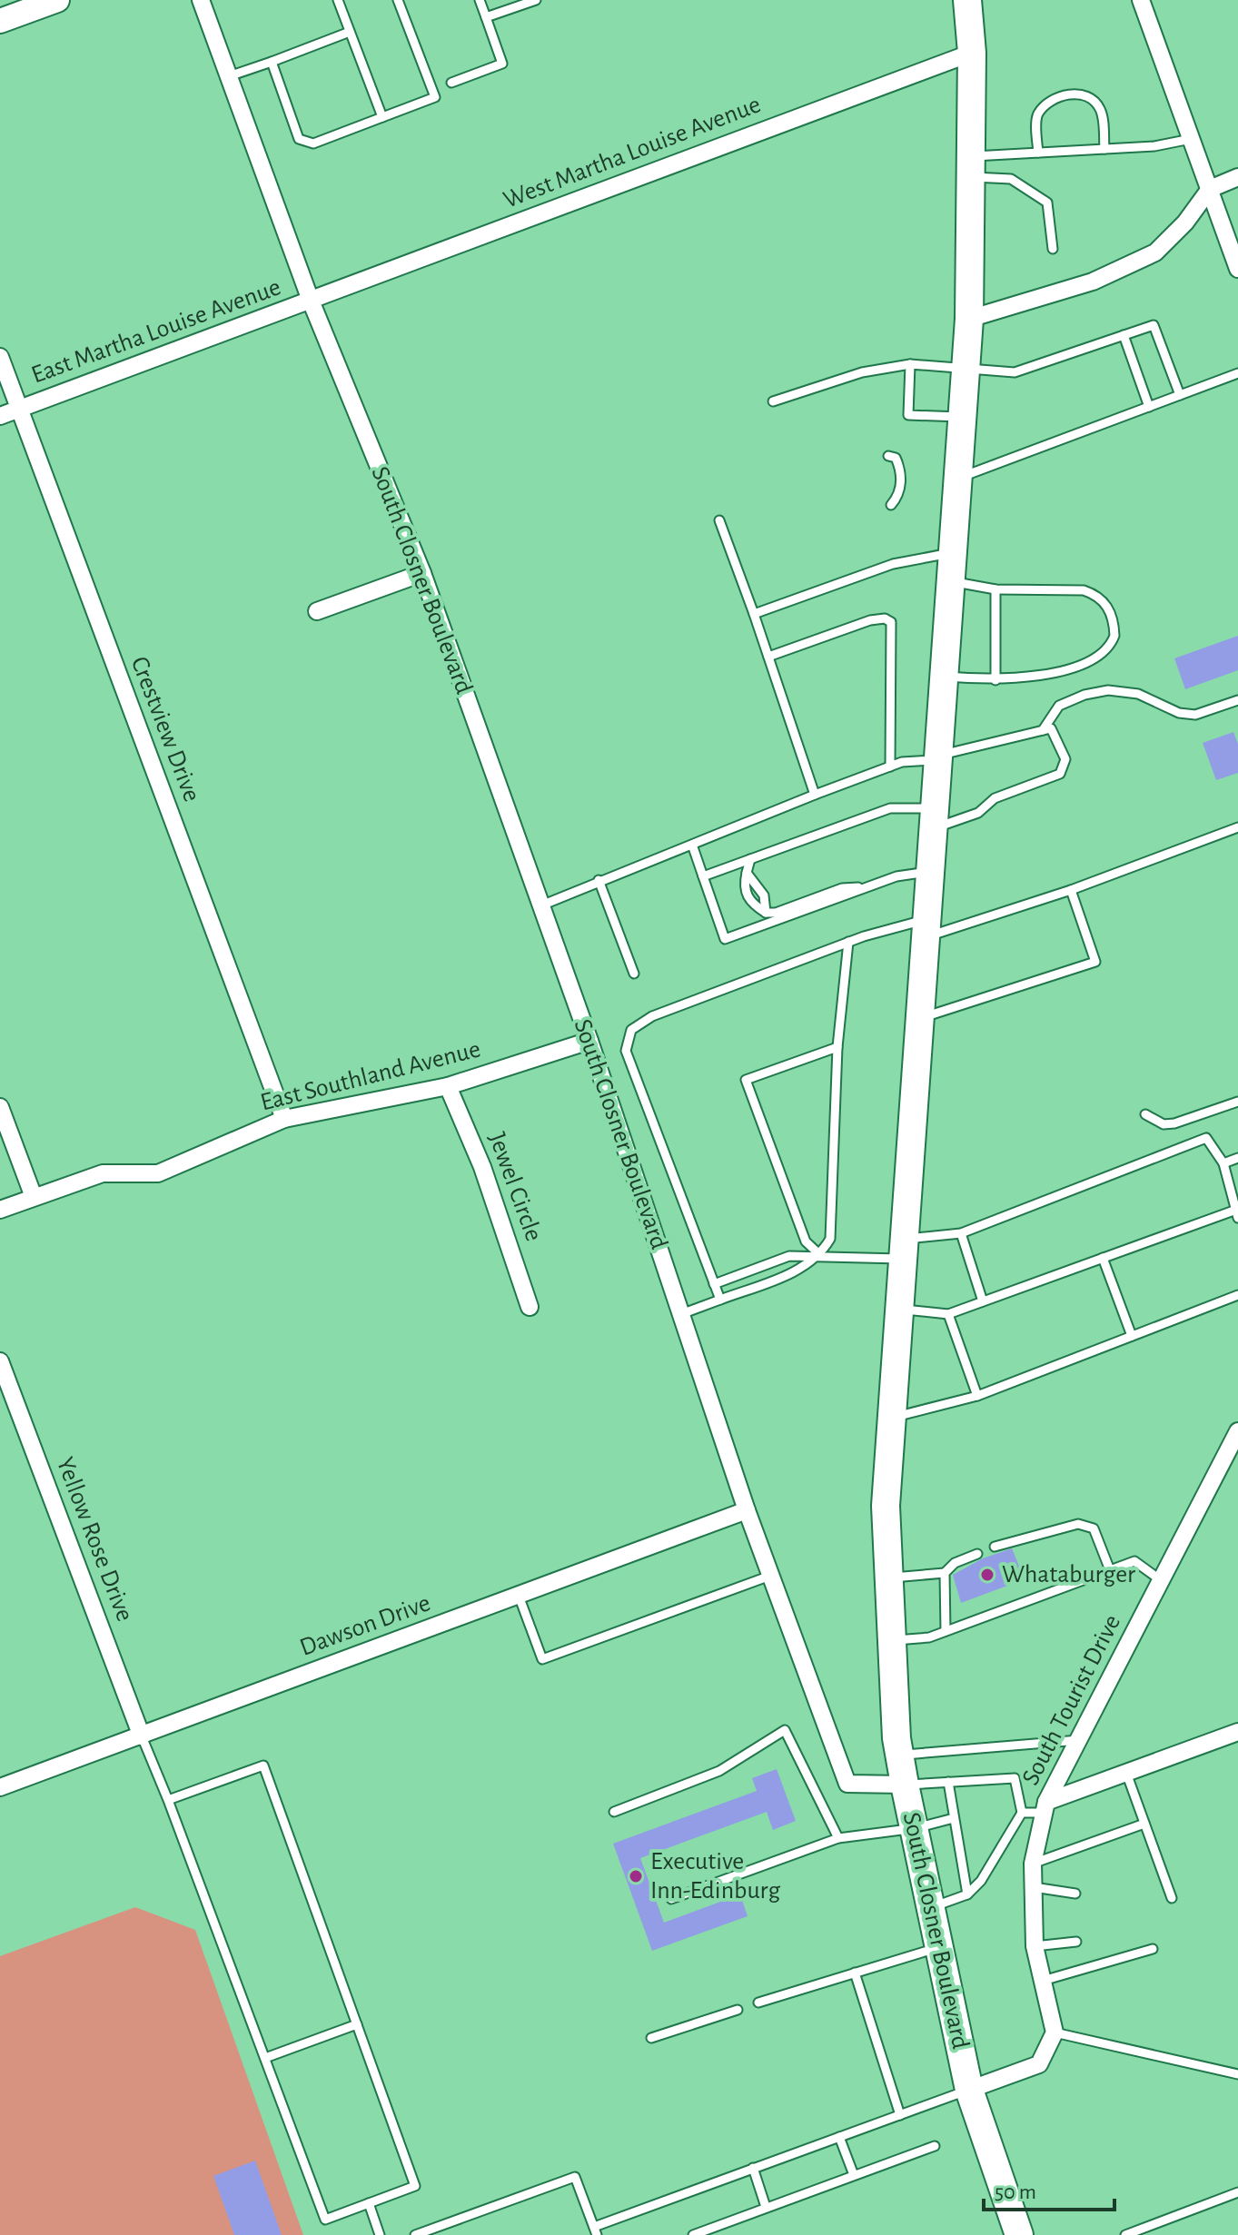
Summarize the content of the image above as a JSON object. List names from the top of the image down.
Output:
{
  "streets": {
    "main road": ["South Closner Boulevard"],
    "street": [
      "West Martha Louise Avenue",
      "East Martha Louise Avenue",
      "Crestview Drive",
      "East Southland Avenue",
      "Jewel Circle",
      "Yellow Rose Drive",
      "Dawson Drive",
      "South Tourist Drive"
    ]
  },
  "crossings": [
    ["West Martha Louise Avenue", "East Martha Louise Avenue"],
    ["West Martha Louise Avenue", "South Closner Boulevard"],
    ["East Martha Louise Avenue", "South Closner Boulevard"],
    ["East Martha Louise Avenue", "Crestview Drive"],
    ["South Closner Boulevard", "East Southland Avenue"],
    ["South Closner Boulevard", "Dawson Drive"],
    ["Crestview Drive", "East Southland Avenue"],
    ["East Southland Avenue", "Jewel Circle"],
    ["Yellow Rose Drive", "Dawson Drive"]
  ],
  "places": ["Whataburger", "Executive Inn-Edinburg"],
  "scale_bar": "50 m"
}
